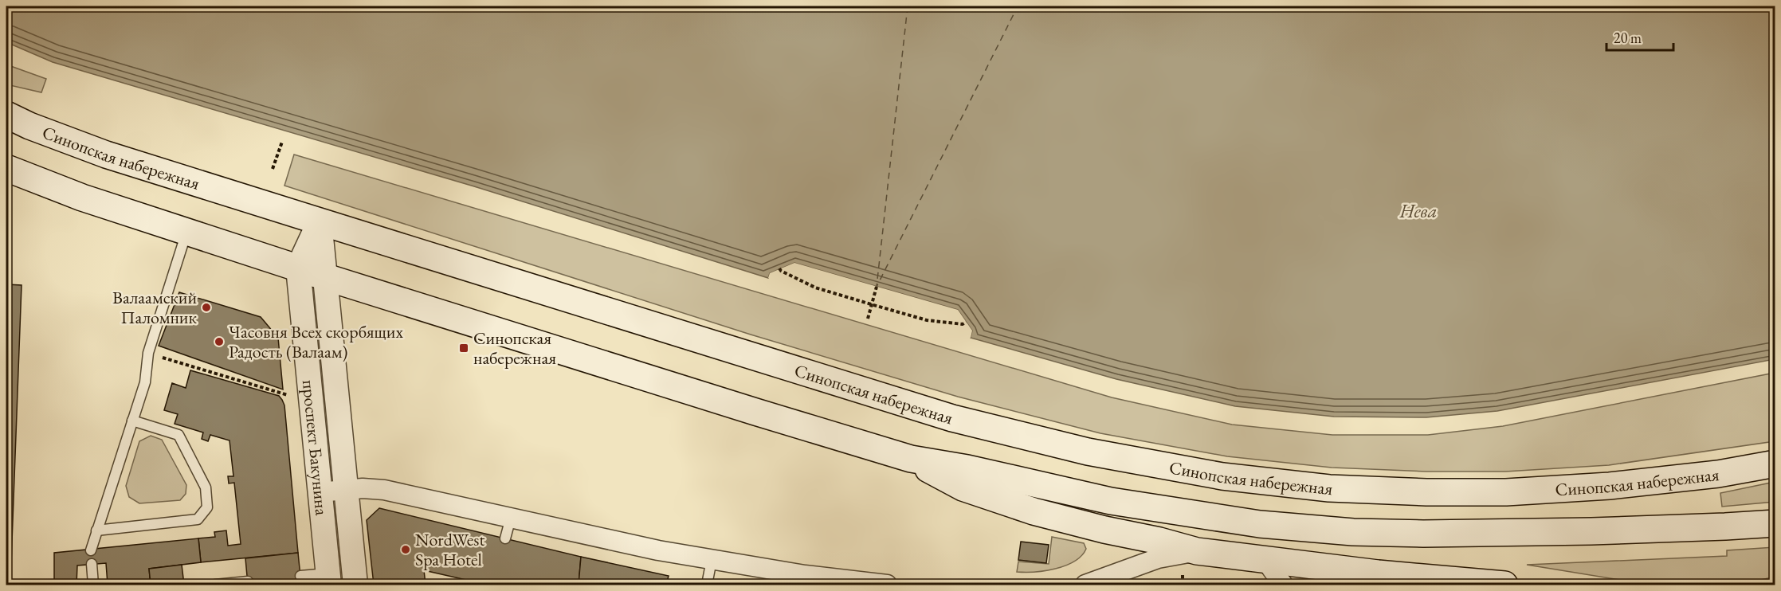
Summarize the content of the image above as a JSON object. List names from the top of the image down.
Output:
{
  "streets": {
    "main road": ["Синопская набережная"],
    "street": ["проспект Бакунина"]
  },
  "crossings": [
    ["Синопская набережная", "проспект Бакунина"]
  ],
  "water": ["Нева"],
  "places": {
    "other": ["Валаамский Паломник", "Часовня Всех скорбящих Радость (Валаам)", "NordWest Spa Hotel"],
    "transit": ["Синопская набережная"]
  },
  "scale_bar": "20 m"
}
